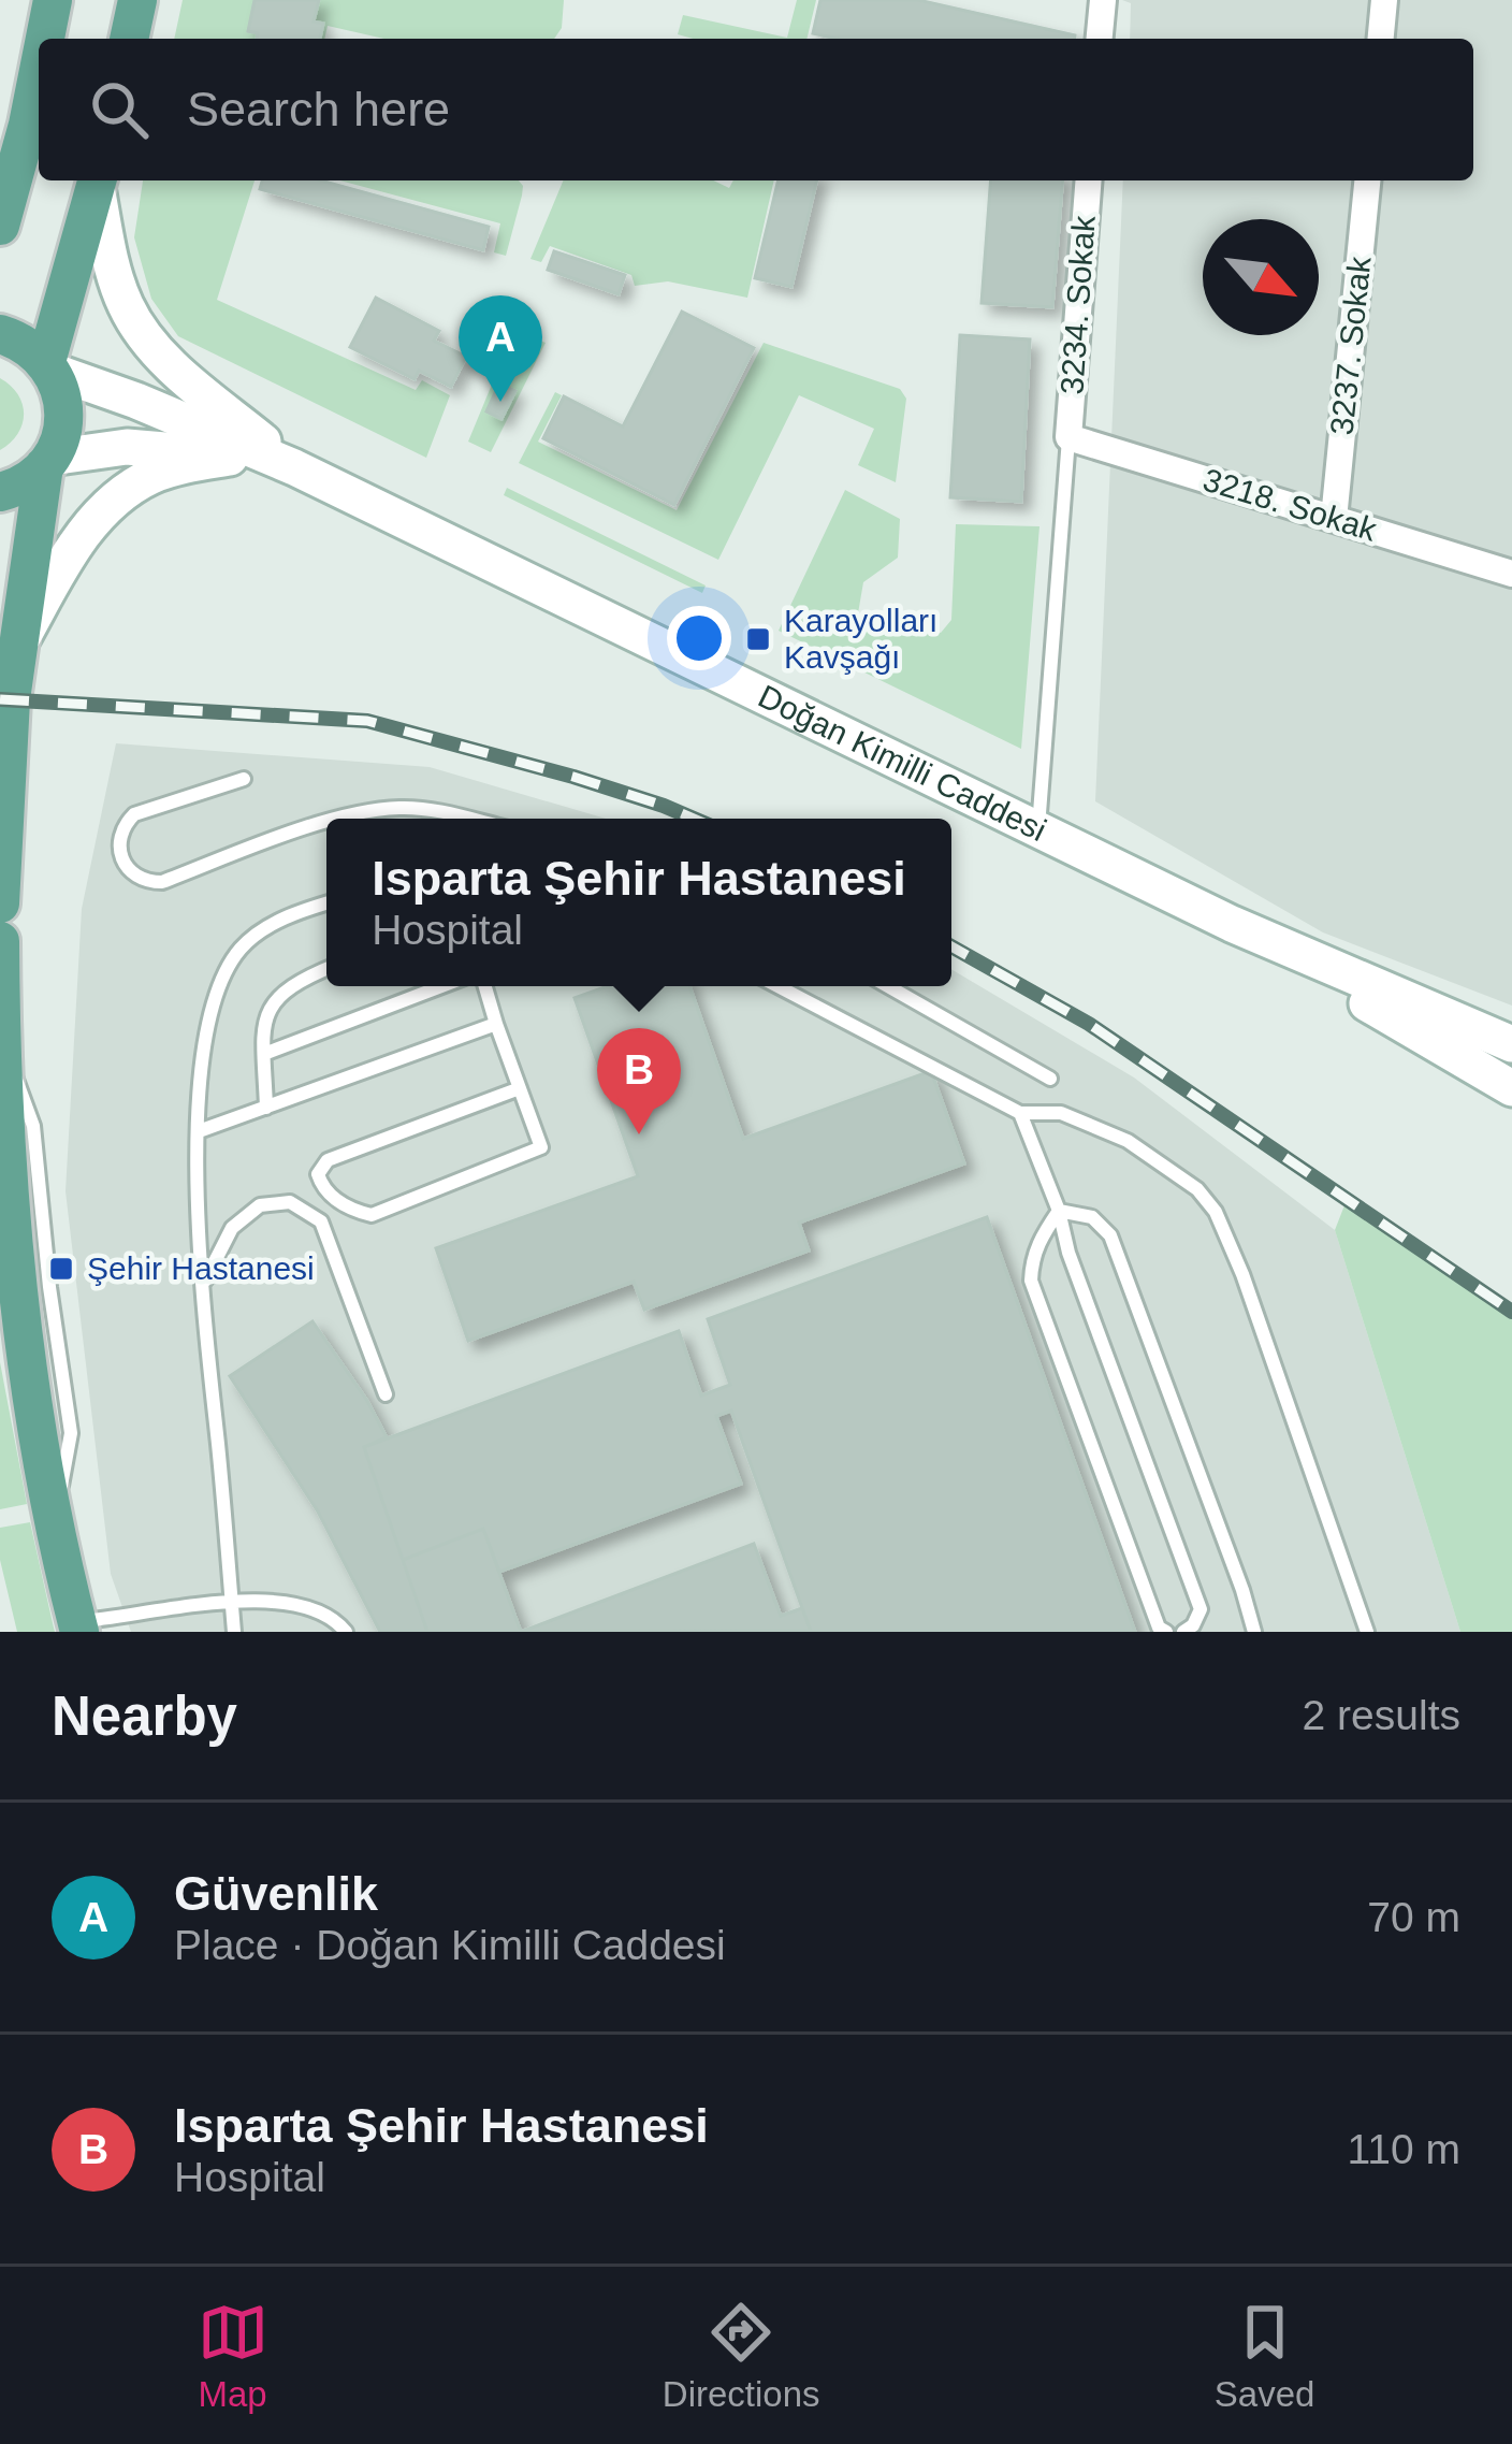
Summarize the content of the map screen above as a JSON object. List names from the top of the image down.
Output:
{
  "streets": {
    "main road": ["Doğan Kimilli Caddesi"],
    "street": ["3234. Sokak", "3237. Sokak", "3218. Sokak"]
  },
  "crossings": [
    ["3234. Sokak", "3218. Sokak"],
    ["3237. Sokak", "3218. Sokak"]
  ],
  "places": {
    "transit": ["Karayolları Kavşağı", "Şehir Hastanesi"]
  },
  "north": "bottom right",
  "page": {
    "search": "Search here",
    "pins": ["A", "B"],
    "popup": ["Isparta Şehir Hastanesi", "Hospital"],
    "heading": ["Nearby", "2 results"],
    "list": [
      {
        "mark": "A",
        "name": "Güvenlik",
        "note": "Place · Doğan Kimilli Caddesi",
        "value": "70 m"
      },
      {
        "mark": "B",
        "name": "Isparta Şehir Hastanesi",
        "note": "Hospital",
        "value": "110 m"
      }
    ],
    "nav": ["Map", "Directions", "Saved"]
  }
}
